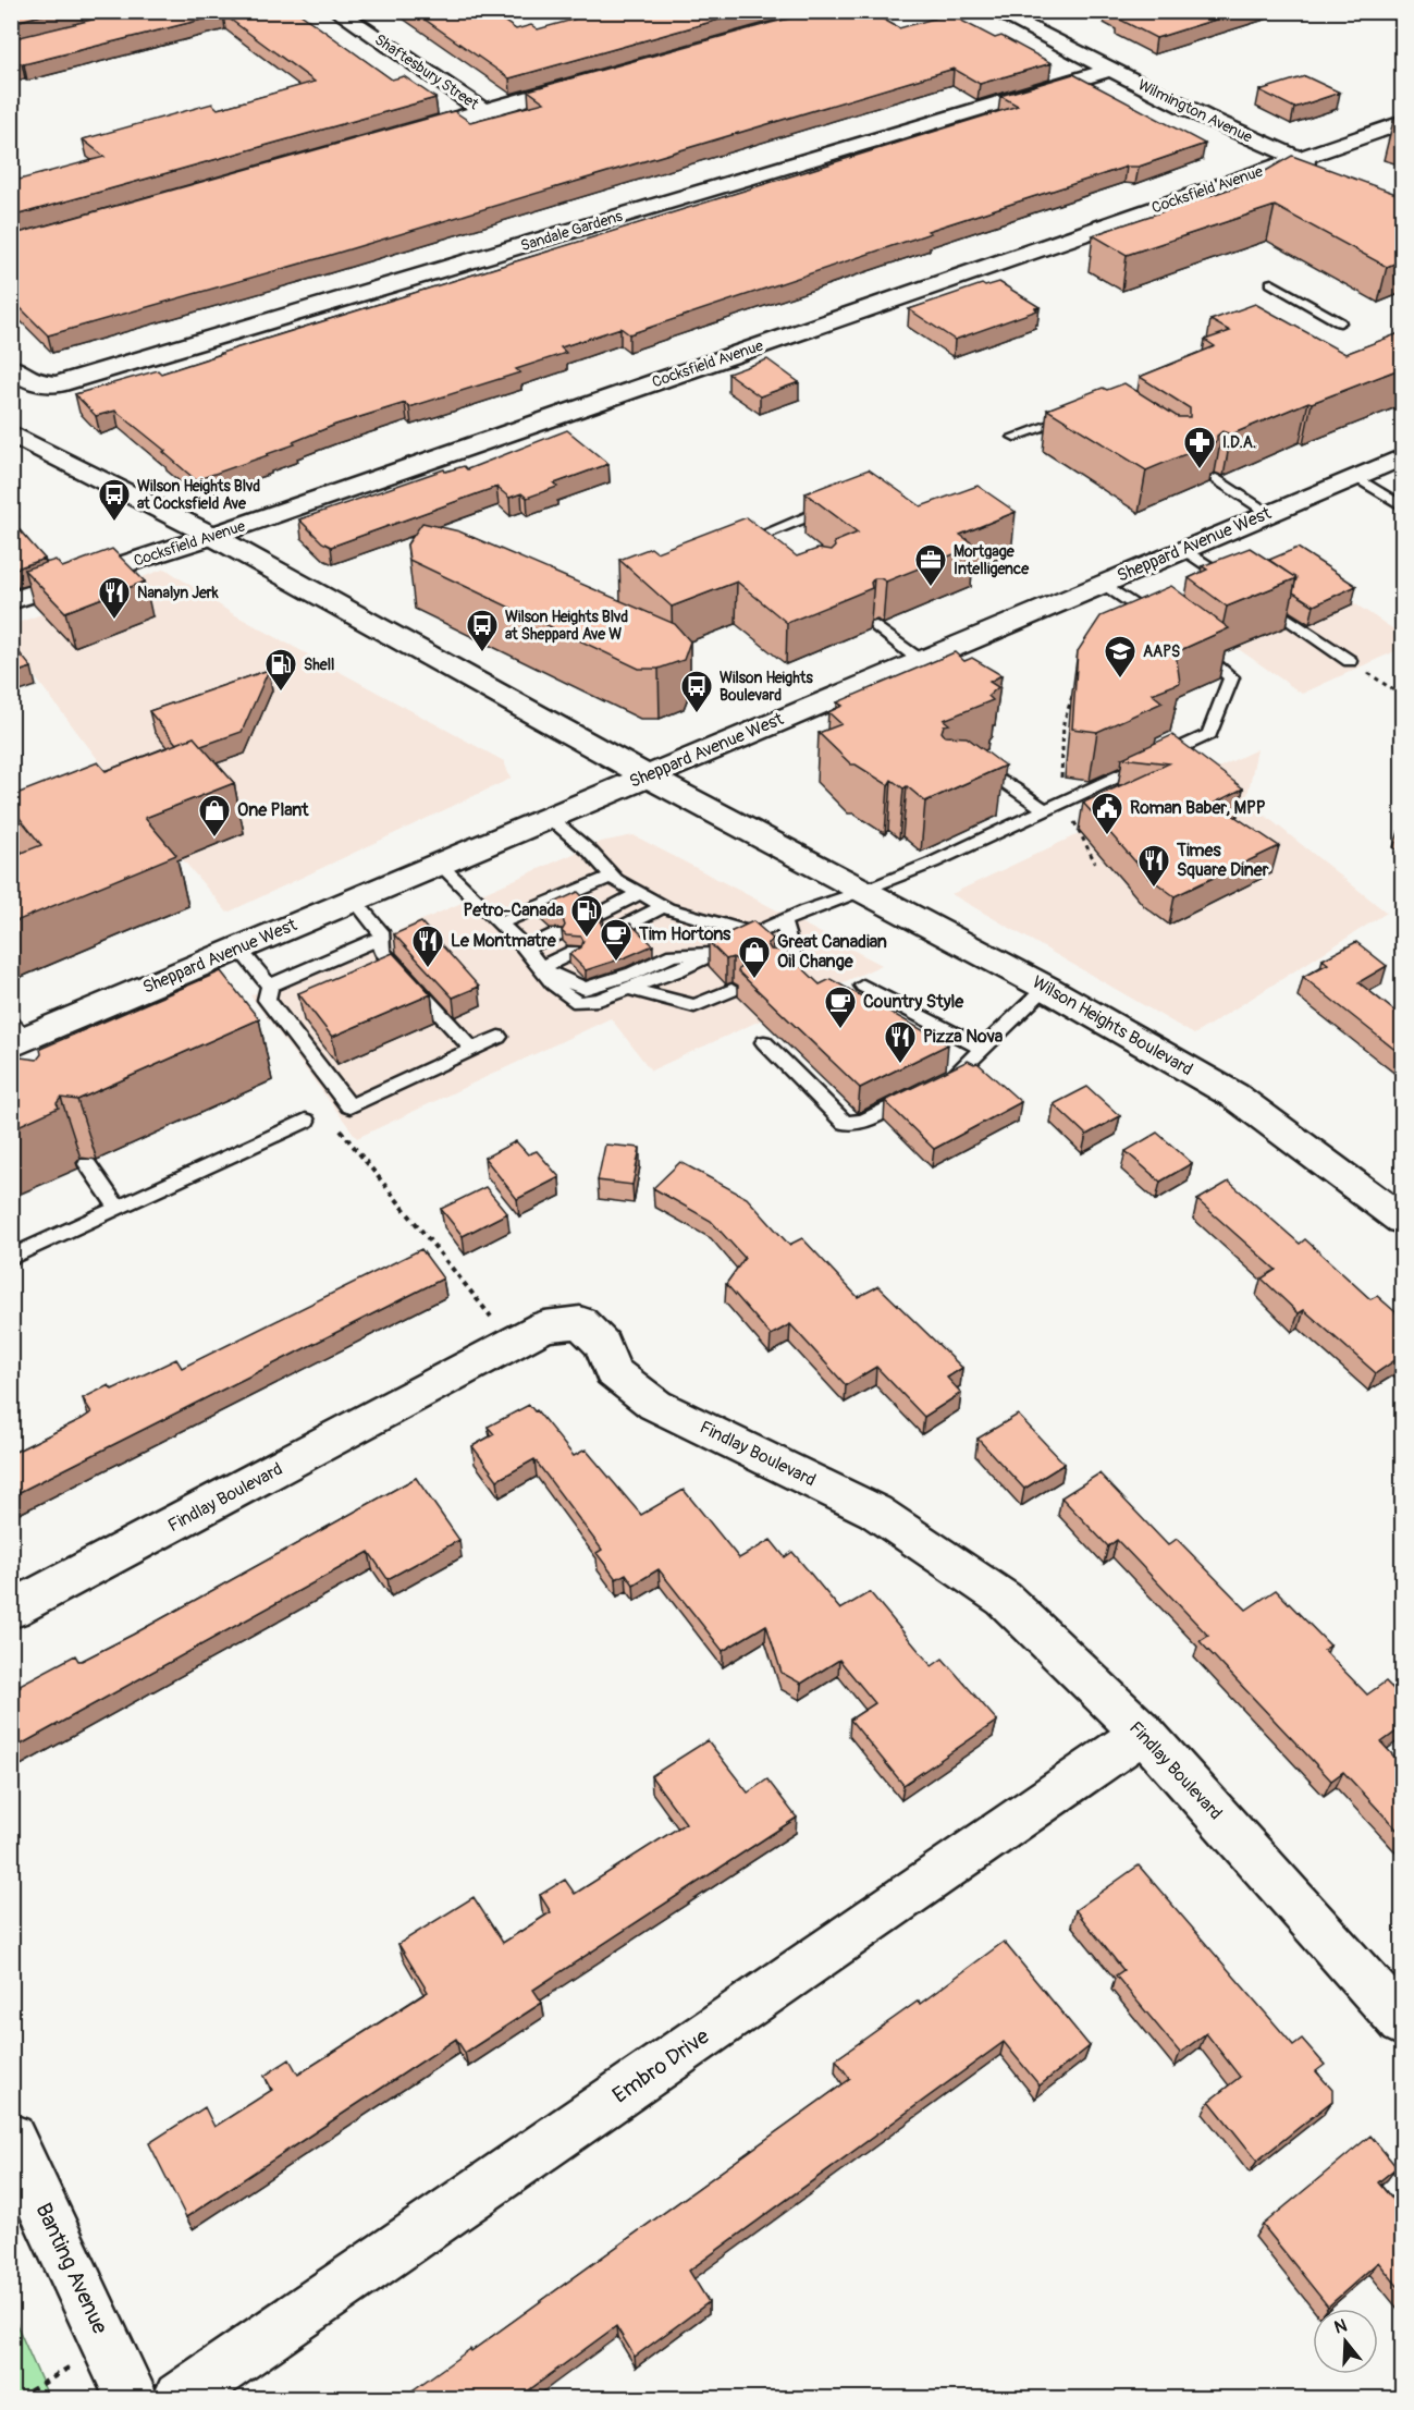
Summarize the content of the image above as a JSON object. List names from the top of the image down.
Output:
{
  "streets": {
    "street": [
      "Shaftesbury Street",
      "Wilmington Avenue",
      "Cocksfield Avenue",
      "Sandale Gardens",
      "Sheppard Avenue West",
      "Wilson Heights Boulevard",
      "Findlay Boulevard",
      "Embro Drive",
      "Banting Avenue"
    ]
  },
  "crossings": [
    ["Wilmington Avenue", "Cocksfield Avenue"],
    ["Wilmington Avenue", "Sandale Gardens"],
    ["Cocksfield Avenue", "Wilson Heights Boulevard"],
    ["Sheppard Avenue West", "Wilson Heights Boulevard"],
    ["Findlay Boulevard", "Embro Drive"]
  ],
  "places": {
    "pharmacy": ["I.D.A."],
    "bus stop": ["Wilson Heights Blvd at Cocksfield Ave", "Wilson Heights Blvd at Sheppard Ave W", "Wilson Heights Boulevard"],
    "office": ["Mortgage Intelligence"],
    "restaurant": [
      "Nanalyn Jerk",
      "Times Square Diner",
      "Le Montmatre",
      "Pizza Nova"
    ],
    "school or university": ["AAPS"],
    "fuel station": ["Shell", "Petro-Canada"],
    "public building": ["Roman Baber, MPP"],
    "shop": ["One Plant", "Great Canadian Oil Change"],
    "cafe": ["Tim Hortons", "Country Style"]
  },
  "north": "top"
}
